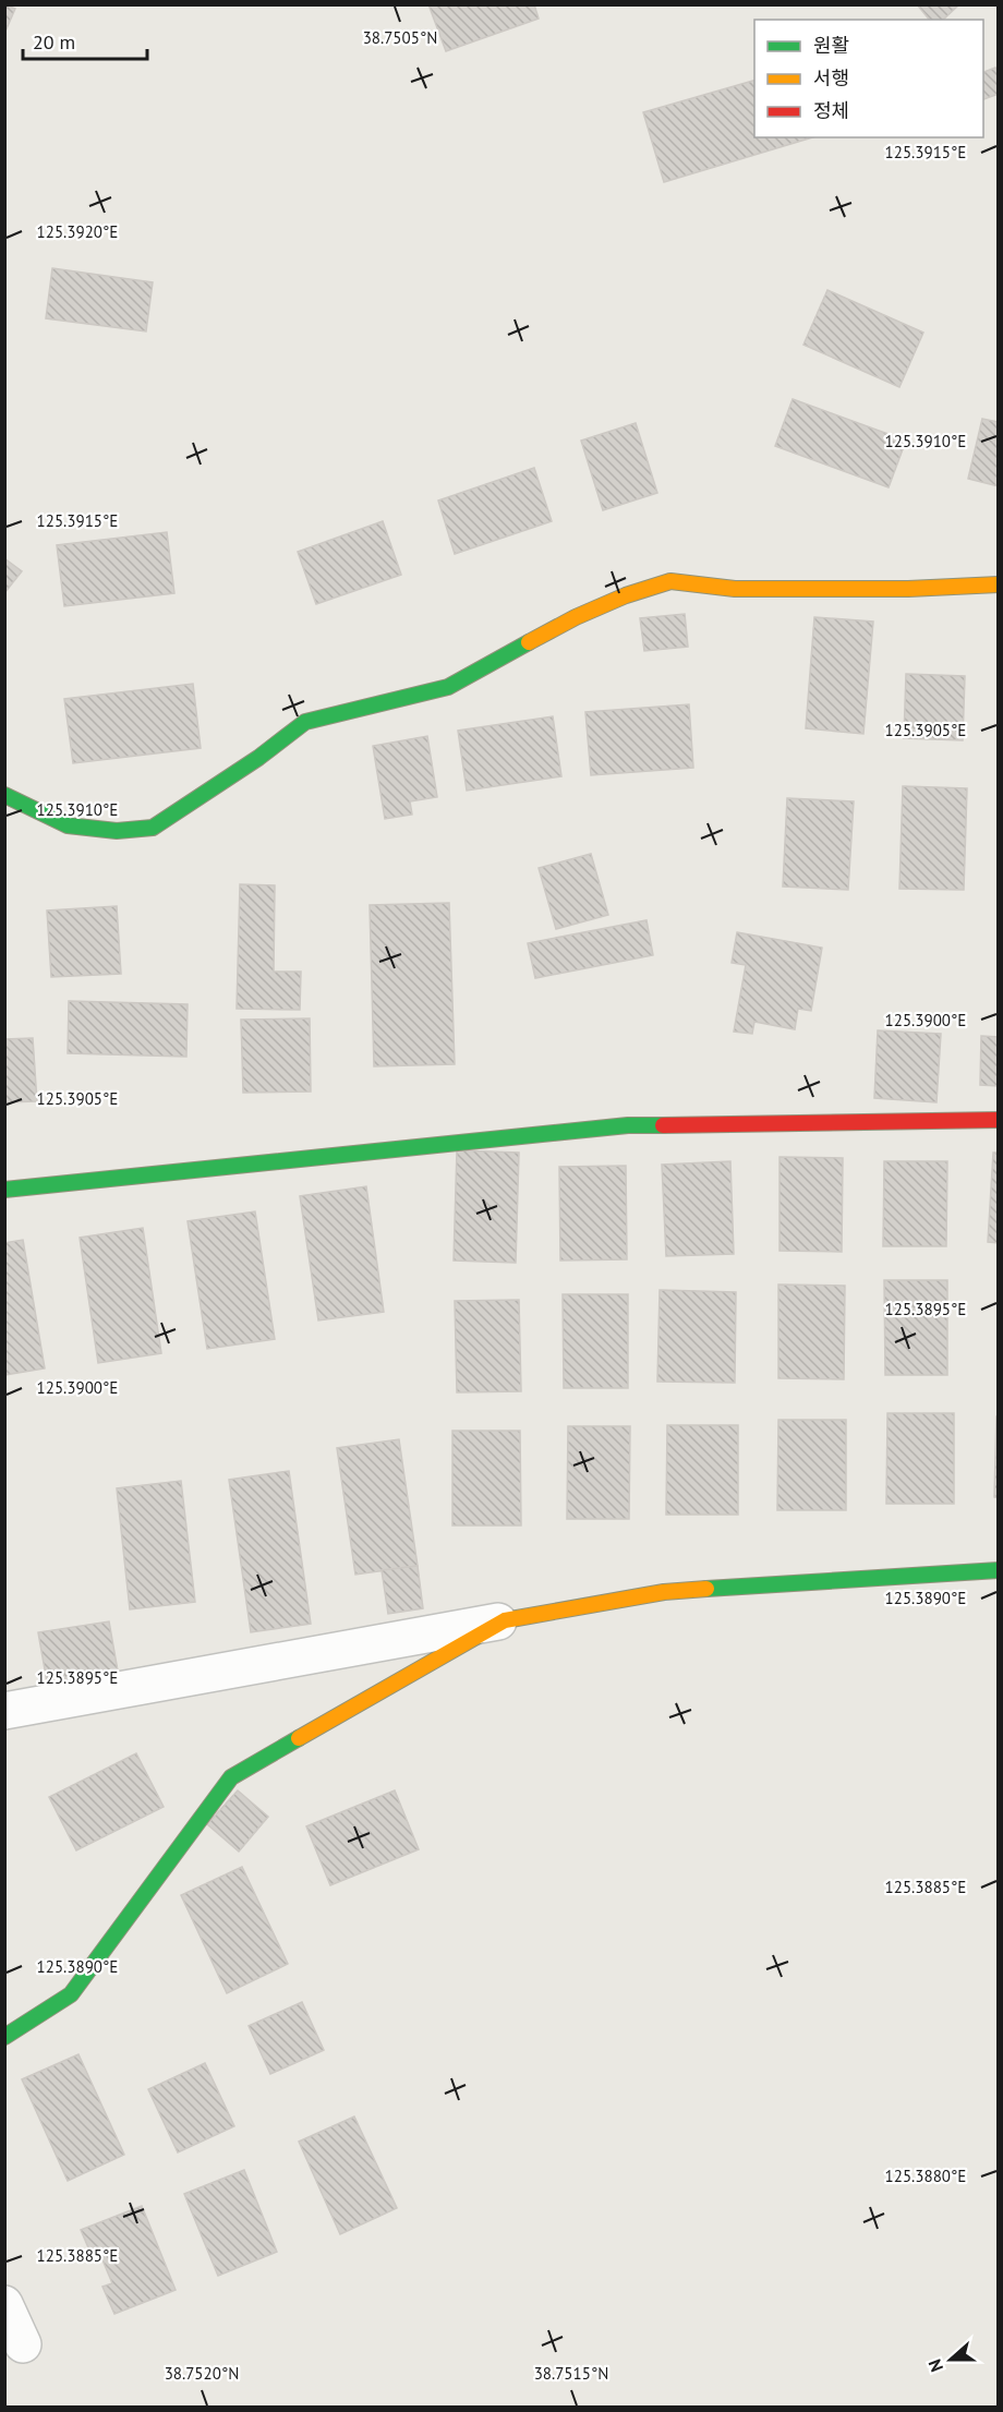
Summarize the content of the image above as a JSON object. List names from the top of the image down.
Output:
{
  "legend": ["원활", "서행", "정체"],
  "scale_bar": "20 m",
  "north": "left",
  "coordinates": [
    "38.7505°N",
    "125.3915°E",
    "125.3920°E",
    "125.3910°E",
    "125.3905°E",
    "125.3900°E",
    "125.3895°E",
    "125.3890°E",
    "125.3885°E",
    "125.3880°E",
    "38.7520°N",
    "38.7515°N"
  ]
}
